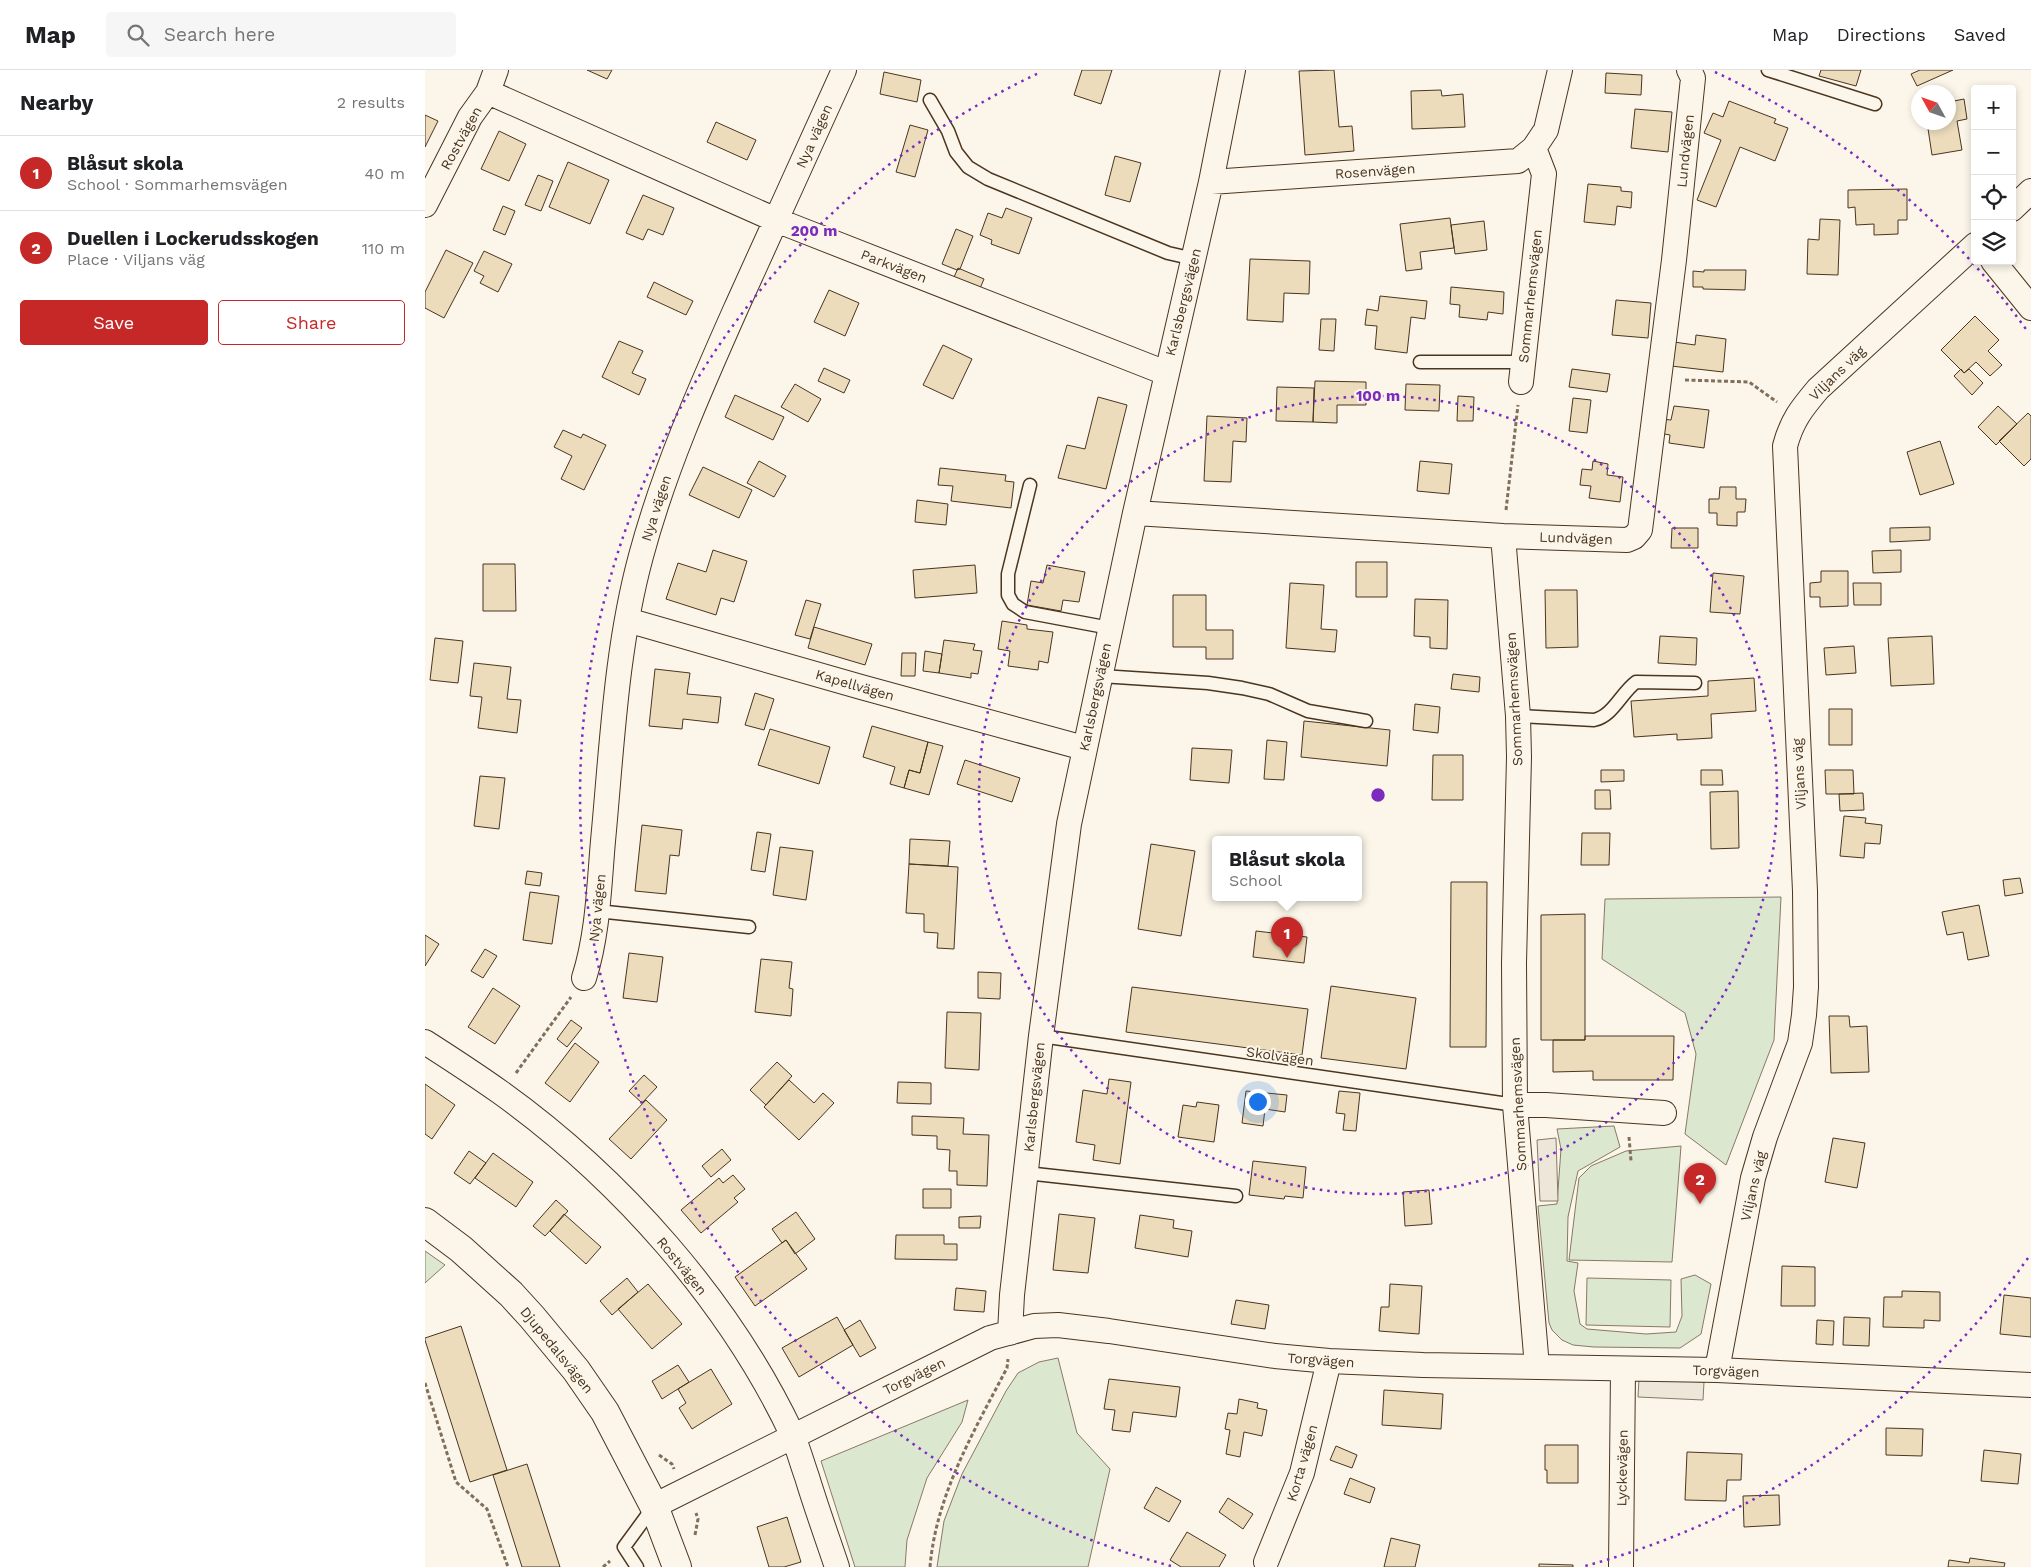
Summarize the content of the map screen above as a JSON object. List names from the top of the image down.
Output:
{
  "streets": {
    "street": [
      "Nya vägen",
      "Rostvägen",
      "Lundvägen",
      "Rosenvägen",
      "Parkvägen",
      "Sommarhemsvägen",
      "Karlsbergsvägen",
      "Viljans väg",
      "Kapellvägen",
      "Djupedalsvägen",
      "Torgvägen",
      "Korta vägen",
      "Lyckevägen"
    ],
    "lane": ["Skolvägen"]
  },
  "crossings": [
    ["Nya vägen", "Parkvägen"],
    ["Nya vägen", "Kapellvägen"],
    ["Rostvägen", "Parkvägen"],
    ["Rostvägen", "Torgvägen"],
    ["Lundvägen", "Sommarhemsvägen"],
    ["Lundvägen", "Karlsbergsvägen"],
    ["Rosenvägen", "Sommarhemsvägen"],
    ["Rosenvägen", "Karlsbergsvägen"],
    ["Parkvägen", "Karlsbergsvägen"],
    ["Sommarhemsvägen", "Skolvägen"],
    ["Sommarhemsvägen", "Torgvägen"],
    ["Karlsbergsvägen", "Kapellvägen"],
    ["Karlsbergsvägen", "Skolvägen"],
    ["Karlsbergsvägen", "Torgvägen"],
    ["Viljans väg", "Torgvägen"],
    ["Djupedalsvägen", "Torgvägen"],
    ["Torgvägen", "Korta vägen"],
    ["Torgvägen", "Lyckevägen"]
  ],
  "north": "top left",
  "page": {
    "header": "Map",
    "search": "Search here",
    "nav": ["Map", "Directions", "Saved"],
    "heading": ["Nearby", "2 results"],
    "map_buttons": ["+", "−"],
    "list": [
      {
        "mark": "1",
        "name": "Blåsut skola",
        "note": "School · Sommarhemsvägen",
        "value": "40 m"
      },
      {
        "mark": "2",
        "name": "Duellen i Lockerudsskogen",
        "note": "Place · Viljans väg",
        "value": "110 m"
      }
    ],
    "buttons": ["Save", "Share"],
    "popup": ["Blåsut skola", "School"],
    "pins": ["1", "2"]
  },
  "rings": ["200 m", "100 m"]
}
